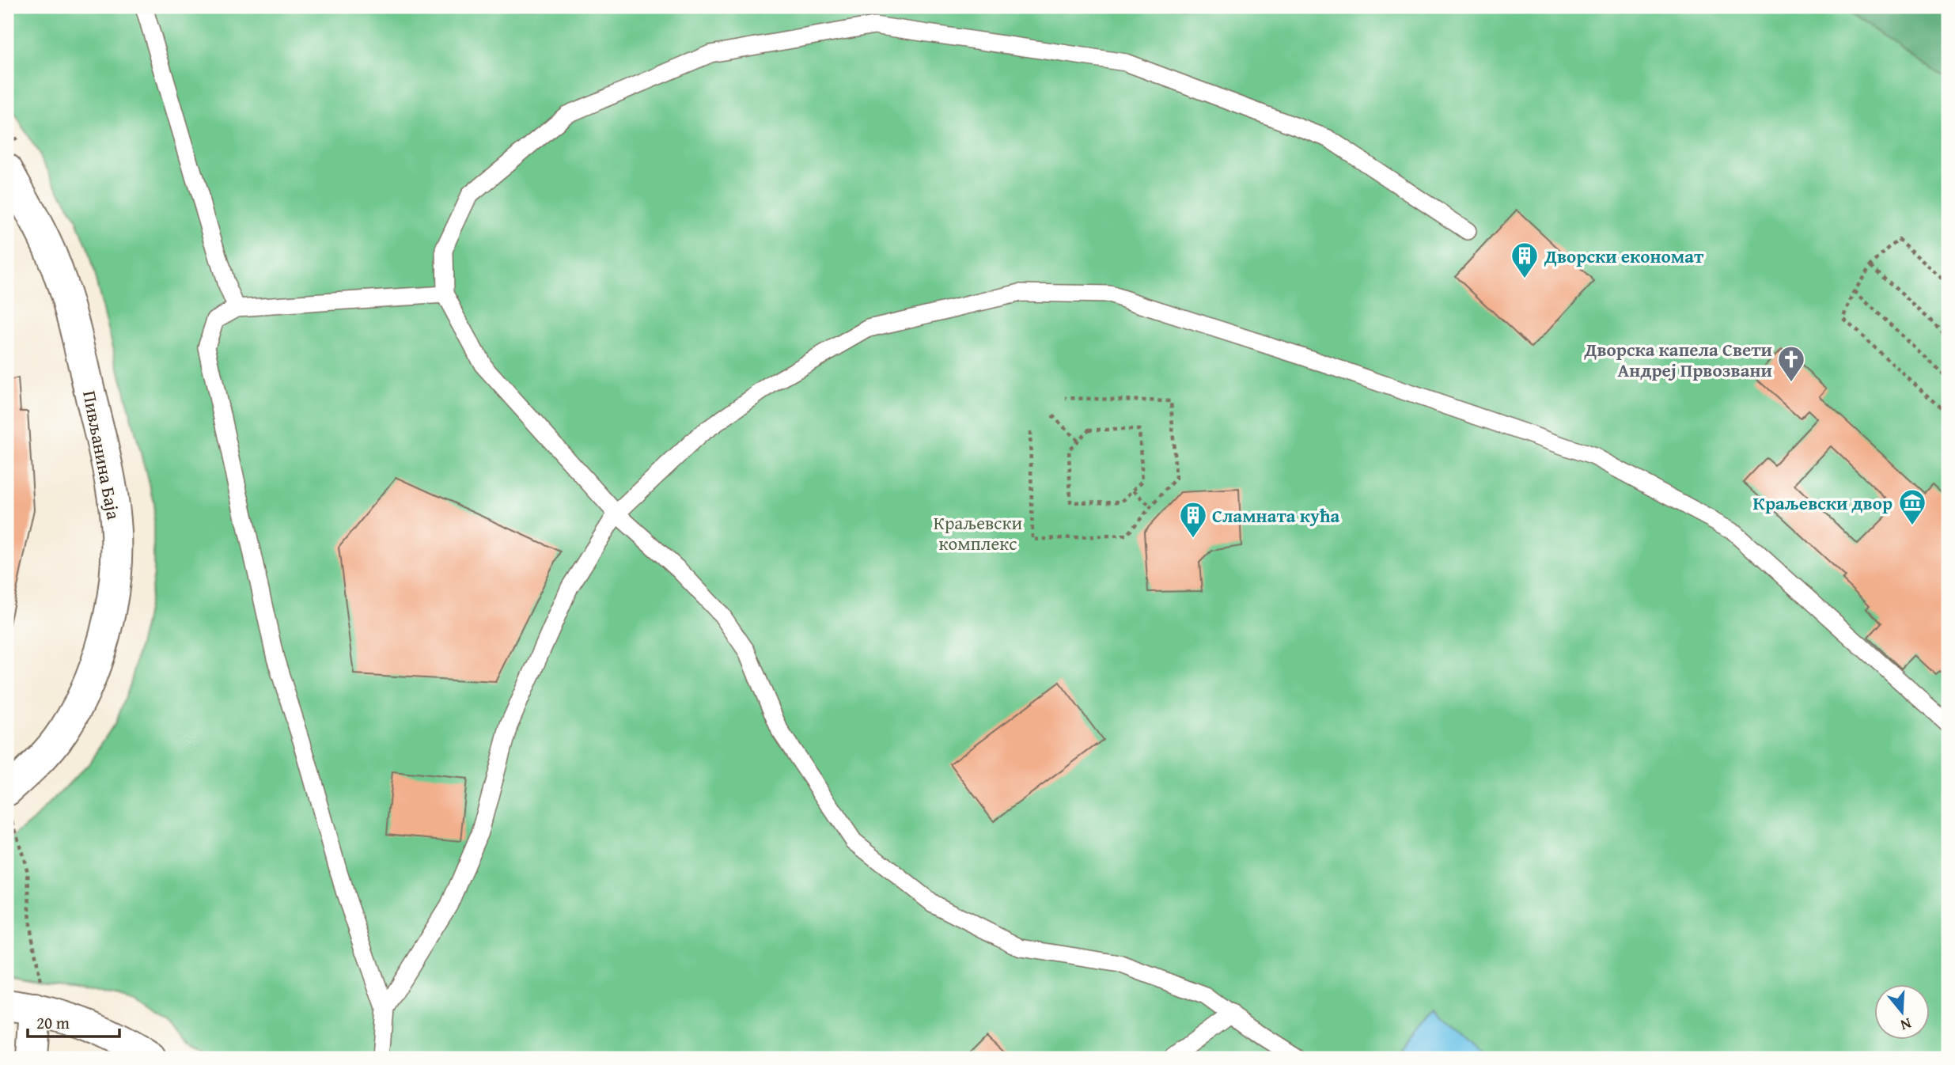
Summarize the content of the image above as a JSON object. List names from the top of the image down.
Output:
{
  "streets": {
    "street": ["Пивљанина Баја"]
  },
  "parks": ["Краљевски комплекс"],
  "places": {
    "building": ["Дворски економат", "Сламната кућа"],
    "church": ["Дворска капела Свети Андреј Првозвани"],
    "museum": ["Краљевски двор"]
  },
  "scale_bar": "20 m",
  "north": "bottom"
}
